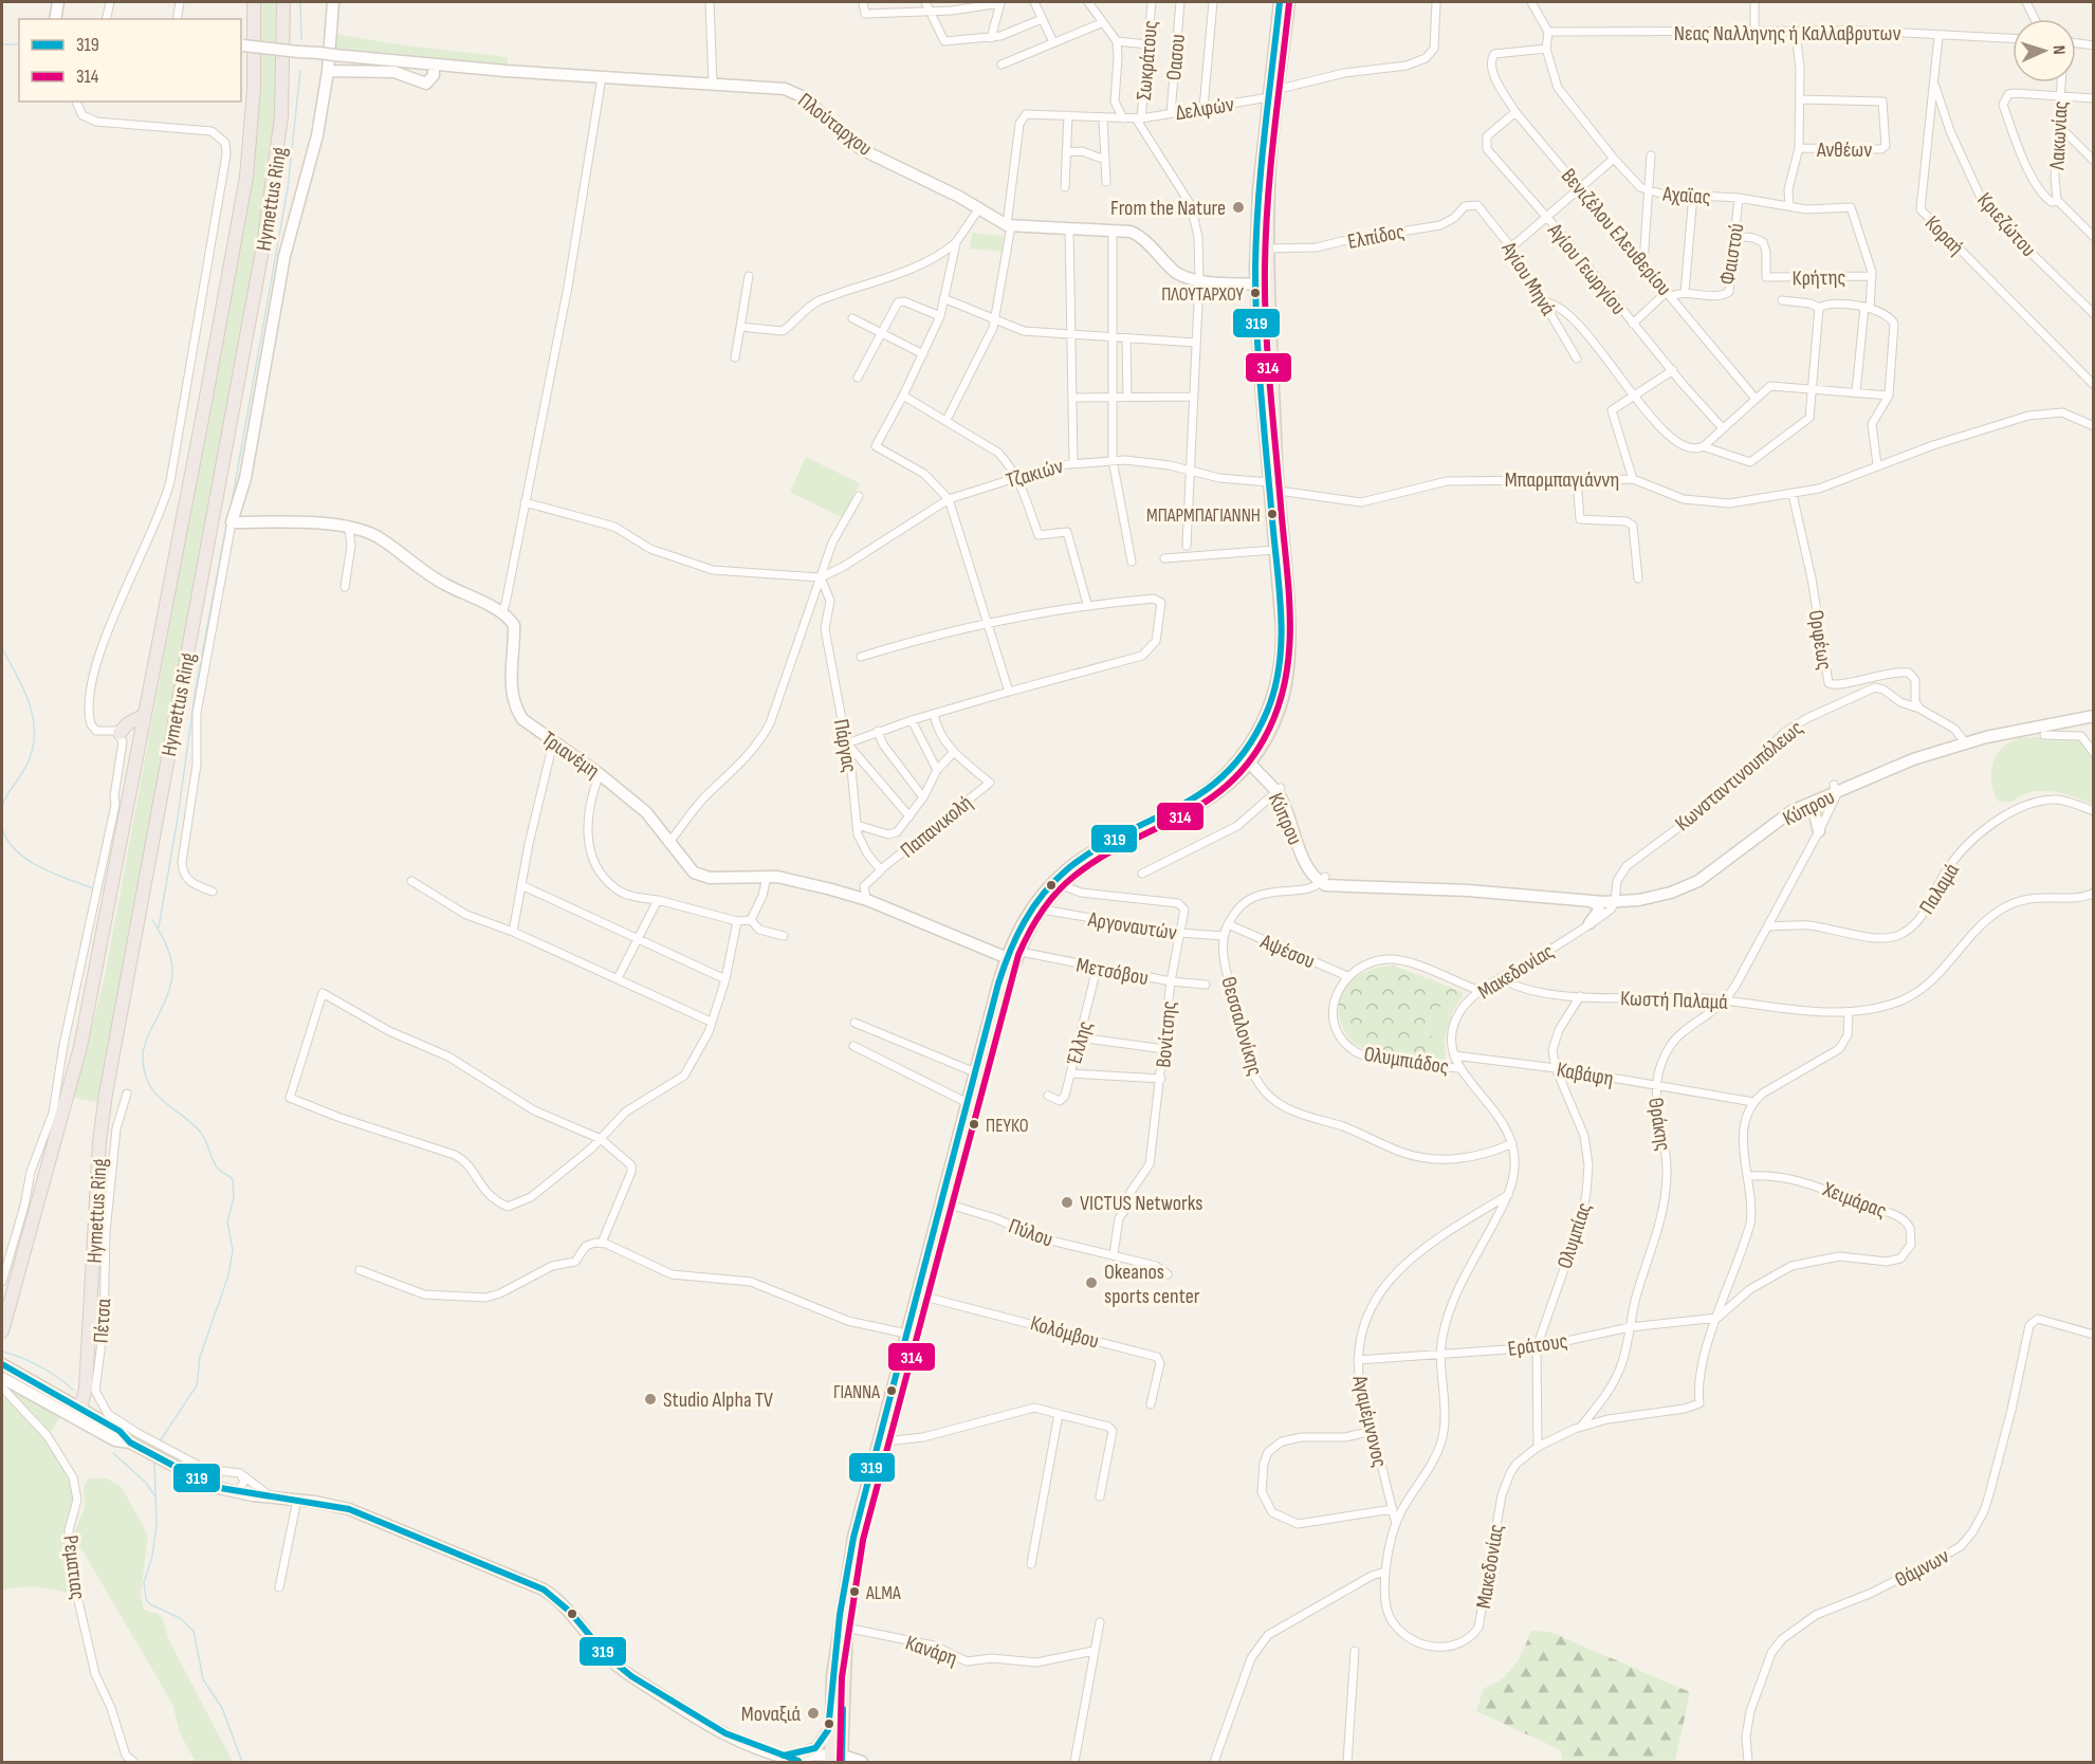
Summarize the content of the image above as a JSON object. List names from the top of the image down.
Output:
{
  "streets": {
    "highway": ["Hymettus Ring"],
    "street": [
      "Νεας Nαλληνης ή Καλλαβρυτων",
      "Οασου",
      "Σωκράτους",
      "Δελφών",
      "Πλούταρχου",
      "Λακωνίας",
      "Ανθέων",
      "Αχαϊας",
      "Κριεζώτου",
      "Βενιζέλου Ελευθερίου",
      "Κοραή",
      "Ελπίδος",
      "Φαιστού",
      "Αγίου Γεωργίου",
      "Κρήτης",
      "Αγίου Μηνά",
      "Τζακιών",
      "Μπαρμπαγιάννη",
      "Ορφέως",
      "Πάργας",
      "Τριανέμη",
      "Κωνσταντινουπόλεως",
      "Κύπρου",
      "Παπανικολή",
      "Παλαμά",
      "Αργοναυτών",
      "Αψέσου",
      "Μετσόβου",
      "Μακεδονίας",
      "Κωστή Παλαμά",
      "Θεσσαλονίκης",
      "Βονίτσης",
      "Έλλης",
      "Ολυμπιάδος",
      "Καβάφη",
      "Θράκης",
      "Χειμάρας",
      "Πύλου",
      "Ολυμπίας",
      "Πέτσα",
      "Κολόμβου",
      "Εράτους",
      "Αγαμέμνονος",
      "Ρεματιας",
      "Θάμνων",
      "Κανάρη"
    ]
  },
  "crossings": [
    ["Νεας Nαλληνης ή Καλλαβρυτων", "Ανθέων"],
    ["Νεας Nαλληνης ή Καλλαβρυτων", "Αχαϊας"],
    ["Νεας Nαλληνης ή Καλλαβρυτων", "Κοραή"],
    ["Οασου", "Δελφών"],
    ["Σωκράτους", "Δελφών"],
    ["Δελφών", "Πλούταρχου"],
    ["Αχαϊας", "Βενιζέλου Ελευθερίου"],
    ["Αχαϊας", "Φαιστού"],
    ["Αχαϊας", "Κρήτης"],
    ["Hymettus Ring", "Πέτσα"],
    ["Κριεζώτου", "Κοραή"],
    ["Βενιζέλου Ελευθερίου", "Φαιστού"],
    ["Βενιζέλου Ελευθερίου", "Αγίου Γεωργίου"],
    ["Ελπίδος", "Αγίου Μηνά"],
    ["Φαιστού", "Αγίου Γεωργίου"],
    ["Φαιστού", "Κρήτης"],
    ["Τζακιών", "Μπαρμπαγιάννη"],
    ["Τζακιών", "Πάργας"],
    ["Μπαρμπαγιάννη", "Ορφέως"],
    ["Ορφέως", "Κωνσταντινουπόλεως"],
    ["Πάργας", "Παπανικολή"],
    ["Τριανέμη", "Μετσόβου"],
    ["Κωνσταντινουπόλεως", "Κύπρου"],
    ["Κωνσταντινουπόλεως", "Μακεδονίας"],
    ["Κύπρου", "Μακεδονίας"],
    ["Κύπρου", "Θεσσαλονίκης"],
    ["Κύπρου", "Θράκης"],
    ["Παλαμά", "Θράκης"],
    ["Αργοναυτών", "Θεσσαλονίκης"],
    ["Αργοναυτών", "Βονίτσης"],
    ["Αψέσου", "Θεσσαλονίκης"],
    ["Αψέσου", "Ολυμπιάδος"],
    ["Μετσόβου", "Βονίτσης"],
    ["Μετσόβου", "Έλλης"],
    ["Μακεδονίας", "Κωστή Παλαμά"],
    ["Μακεδονίας", "Θεσσαλονίκης"],
    ["Μακεδονίας", "Ολυμπιάδος"],
    ["Μακεδονίας", "Καβάφη"],
    ["Μακεδονίας", "Θράκης"],
    ["Μακεδονίας", "Χειμάρας"],
    ["Μακεδονίας", "Ολυμπίας"],
    ["Μακεδονίας", "Εράτους"],
    ["Μακεδονίας", "Αγαμέμνονος"],
    ["Κωστή Παλαμά", "Θράκης"],
    ["Κωστή Παλαμά", "Ολυμπίας"],
    ["Βονίτσης", "Πύλου"],
    ["Καβάφη", "Θράκης"],
    ["Καβάφη", "Ολυμπίας"],
    ["Θράκης", "Εράτους"],
    ["Χειμάρας", "Εράτους"],
    ["Ολυμπίας", "Εράτους"],
    ["Εράτους", "Αγαμέμνονος"]
  ],
  "places": [
    "From the Nature",
    "ΠΛΟΥΤΑΡΧΟΥ",
    "ΜΠΑΡΜΠΑΓΙΑΝΝΗ",
    "ΠΕΥΚΟ",
    "VICTUS Networks",
    "Okeanos sports center",
    "ΓΙΑΝΝΑ",
    "Studio Alpha TV",
    "ALMA",
    "Μοναξιά"
  ],
  "lines": ["transit line 319", "transit line 314"],
  "legend": ["319", "314"],
  "north": "right"
}
